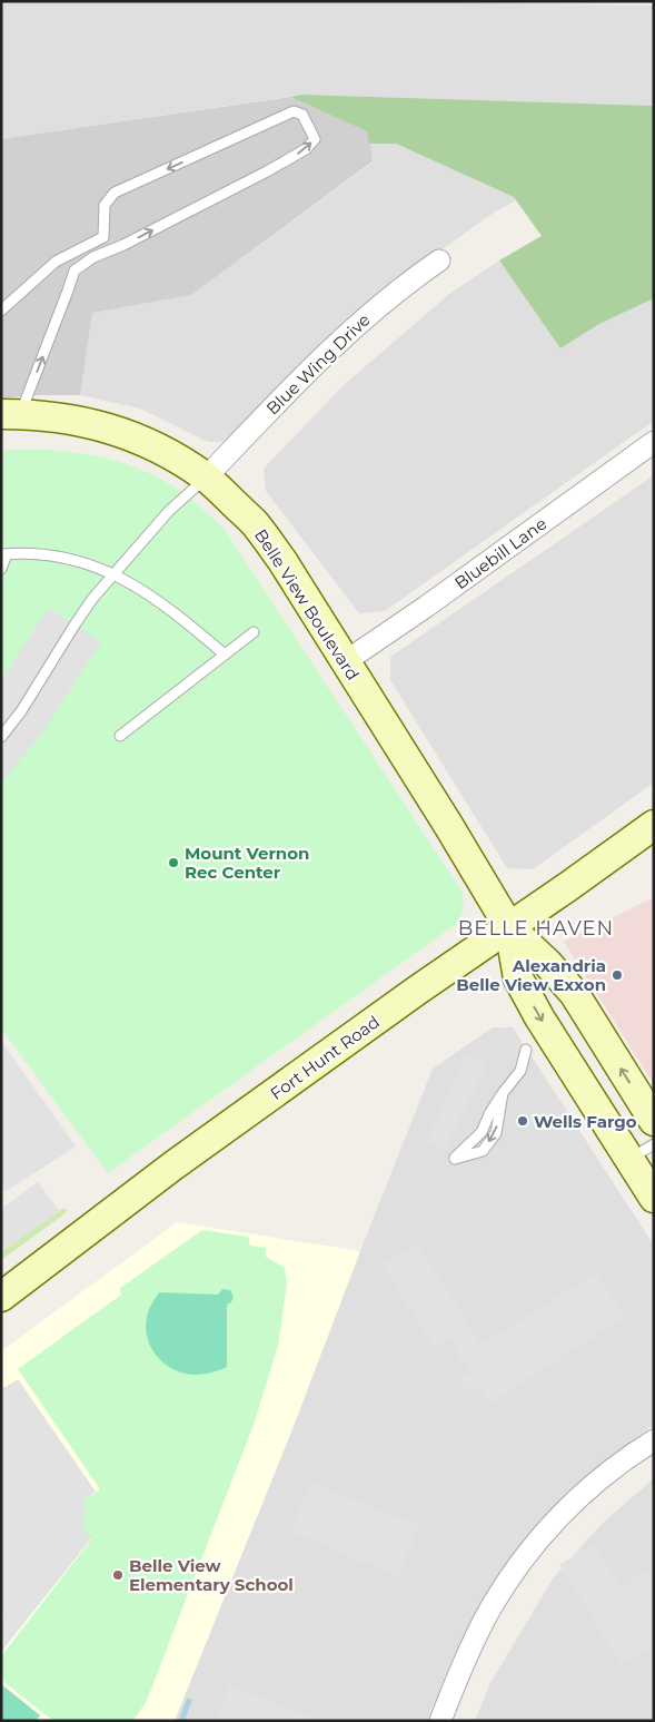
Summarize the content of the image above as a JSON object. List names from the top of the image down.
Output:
{
  "streets": {
    "main road": ["Belle View Boulevard", "Fort Hunt Road"],
    "street": ["Blue Wing Drive", "Bluebill Lane"]
  },
  "crossings": [
    ["Blue Wing Drive", "Belle View Boulevard"],
    ["Bluebill Lane", "Belle View Boulevard"],
    ["Belle View Boulevard", "Fort Hunt Road"]
  ],
  "districts": ["BELLE HAVEN"],
  "places": [
    "Mount Vernon Rec Center",
    "Alexandria Belle View Exxon",
    "Wells Fargo",
    "Belle View Elementary School"
  ]
}
